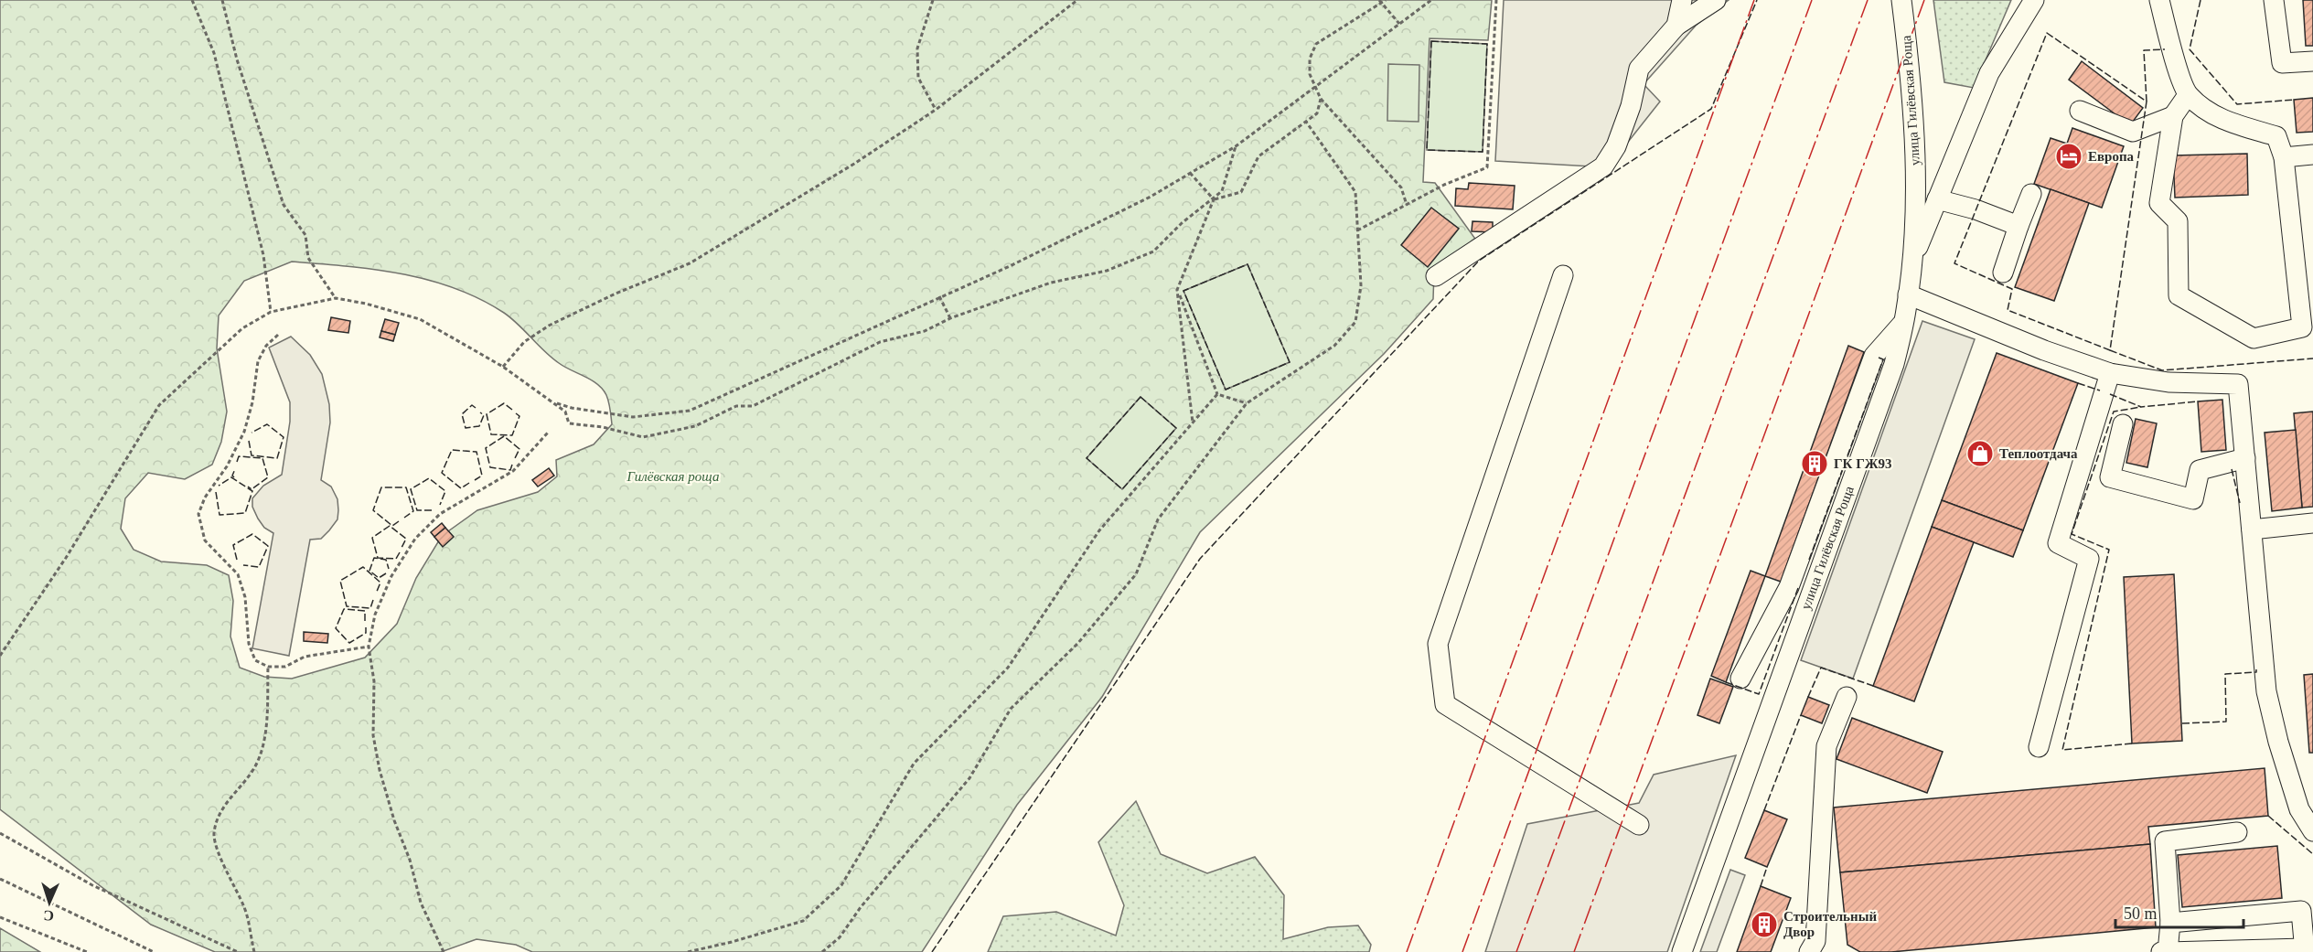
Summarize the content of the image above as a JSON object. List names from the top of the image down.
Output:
{
  "streets": {
    "street": ["улица Гилёвская Роща"]
  },
  "parks": ["Гилёвская роща"],
  "places": {
    "hotel": ["Европа"],
    "shop": ["Теплоотдача"],
    "building": ["ГК ГЖ93", "Строительный Двор"]
  },
  "scale_bar": "50 m",
  "north": "bottom"
}
